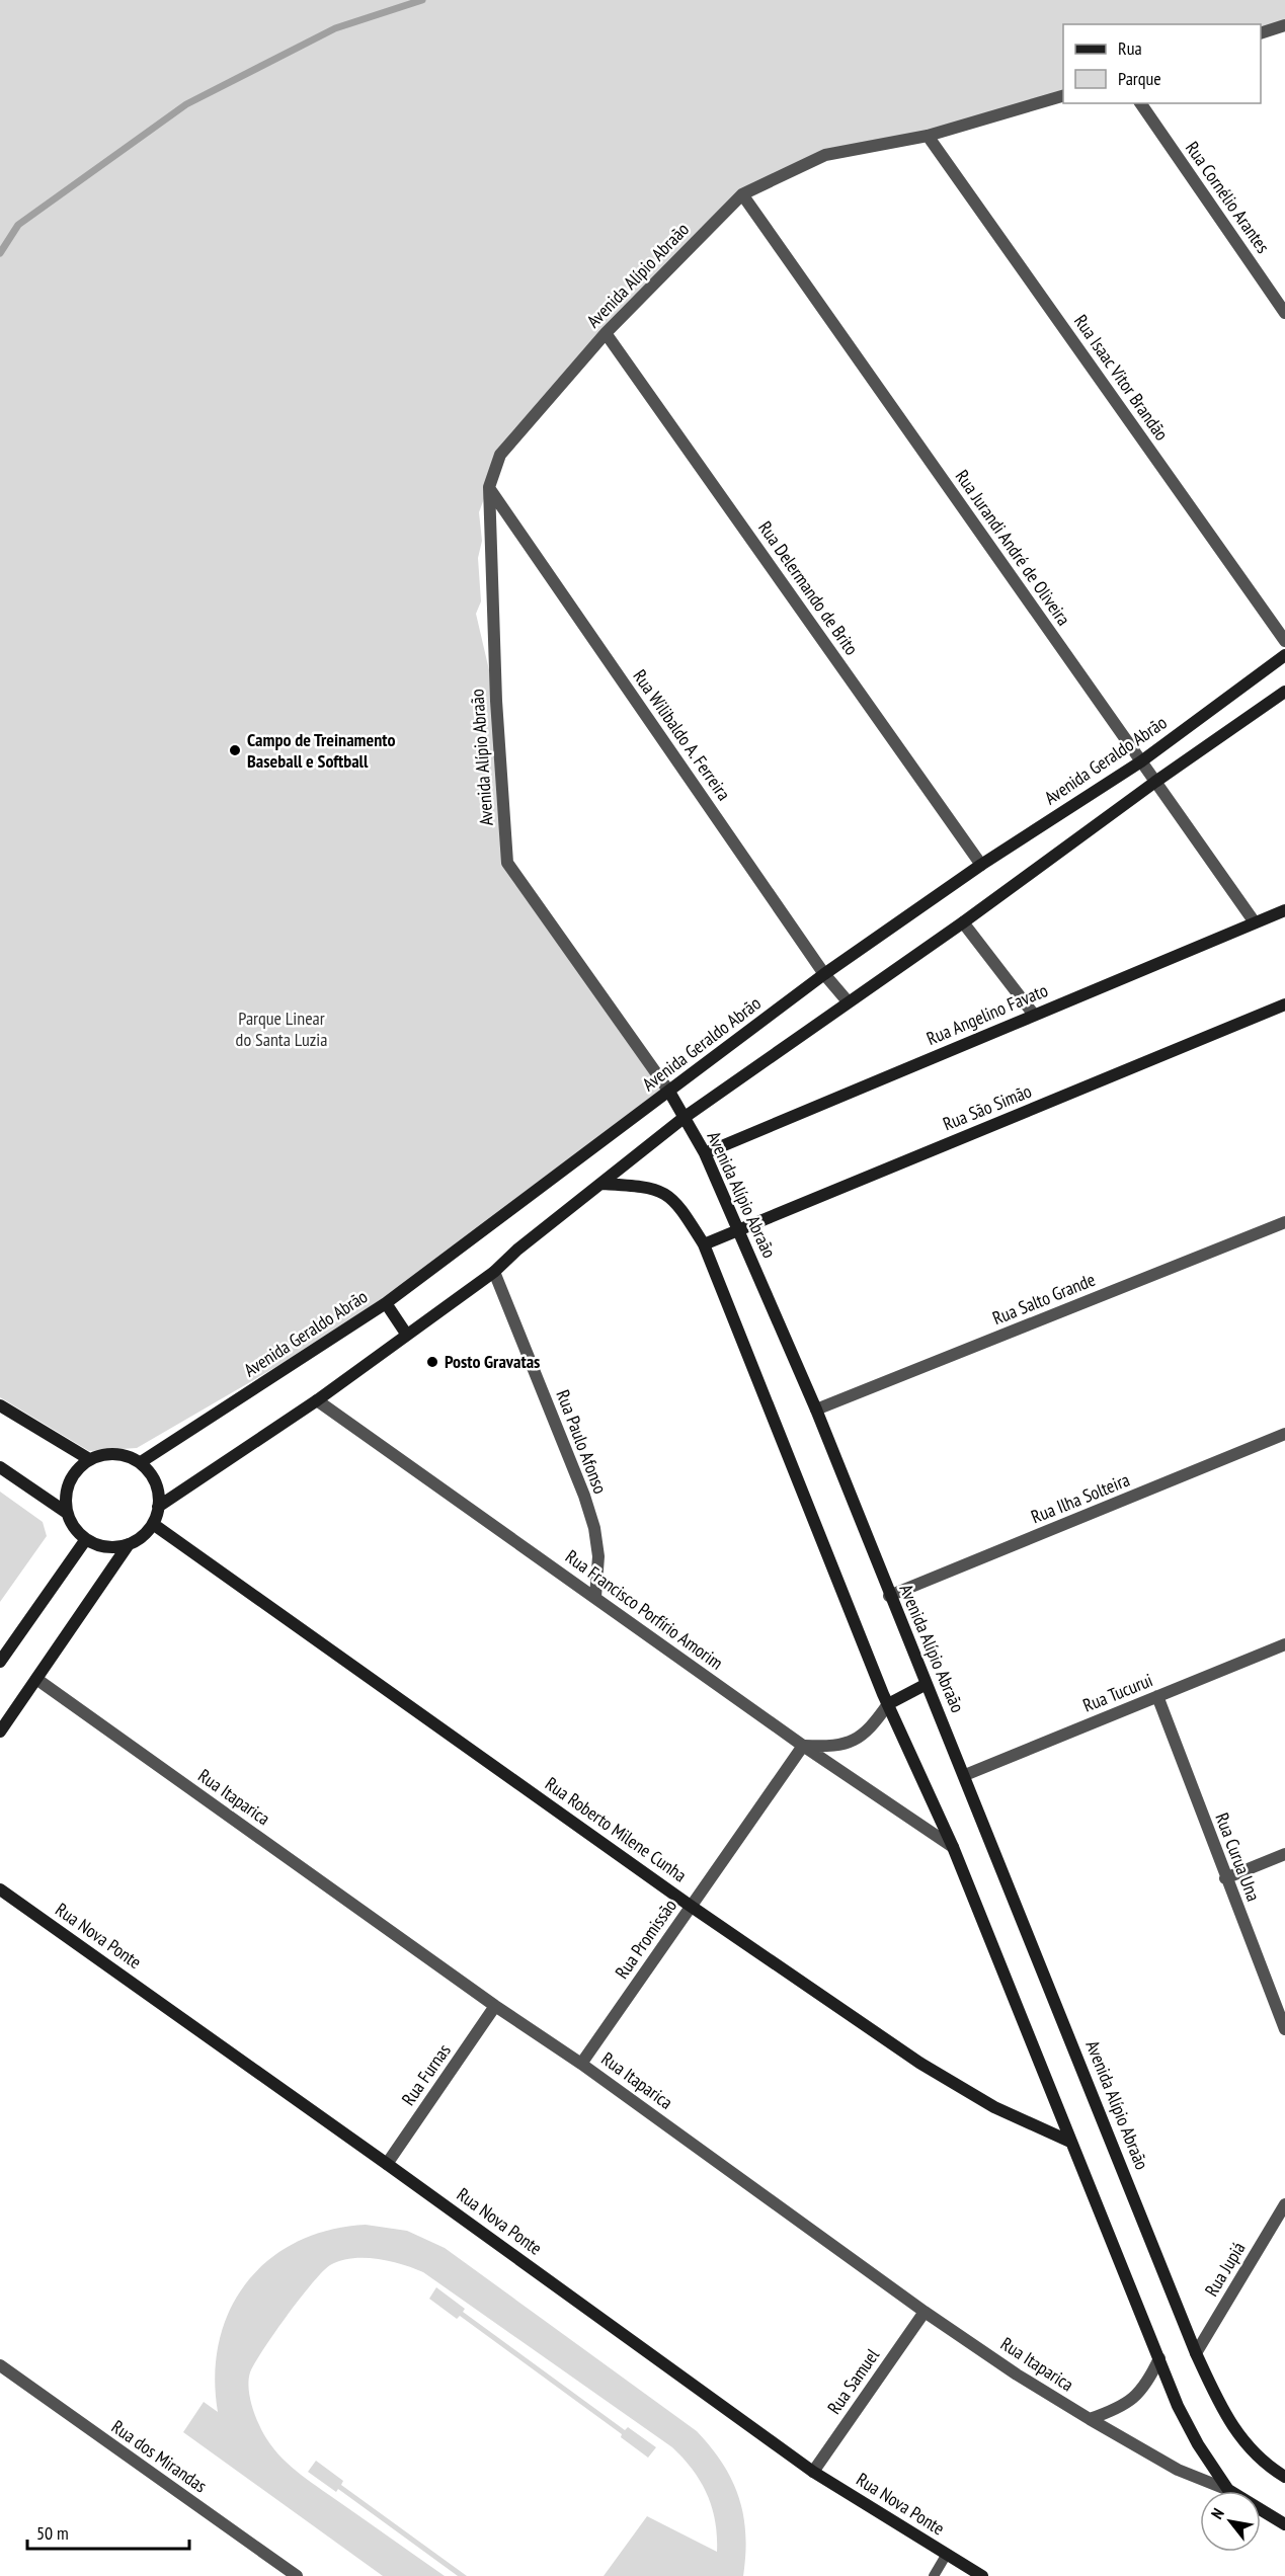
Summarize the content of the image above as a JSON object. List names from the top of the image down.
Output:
{
  "streets": {
    "street": [
      "Rua Cornélio Arantes",
      "Avenida Alípio Abraão",
      "Rua Isaac Vitor Brandão",
      "Rua Jurandi André de Oliveira",
      "Rua Delermando de Brito",
      "Rua Wilibaldo A. Ferreira",
      "Avenida Geraldo Abrão",
      "Rua Angelino Favato",
      "Rua São Simão",
      "Rua Salto Grande",
      "Rua Paulo Afonso",
      "Rua Ilha Solteira",
      "Rua Francisco Porfírio Amorim",
      "Rua Tucurui",
      "Rua Itaparica",
      "Rua Roberto Milene Cunha",
      "Rua Curua Una",
      "Rua Nova Ponte",
      "Rua Promissão",
      "Rua Furnas",
      "Rua Jupiá",
      "Rua Samuel",
      "Rua dos Mirandas"
    ]
  },
  "crossings": [
    ["Avenida Alípio Abraão", "Rua Isaac Vitor Brandão"],
    ["Avenida Alípio Abraão", "Rua Jurandi André de Oliveira"],
    ["Avenida Alípio Abraão", "Rua Delermando de Brito"],
    ["Avenida Alípio Abraão", "Rua Wilibaldo A. Ferreira"],
    ["Avenida Alípio Abraão", "Avenida Geraldo Abrão"],
    ["Avenida Alípio Abraão", "Rua Angelino Favato"],
    ["Avenida Alípio Abraão", "Rua São Simão"],
    ["Avenida Alípio Abraão", "Rua Salto Grande"],
    ["Avenida Alípio Abraão", "Rua Ilha Solteira"],
    ["Avenida Alípio Abraão", "Rua Tucurui"],
    ["Avenida Alípio Abraão", "Rua Jupiá"],
    ["Rua Jurandi André de Oliveira", "Avenida Geraldo Abrão"],
    ["Rua Jurandi André de Oliveira", "Rua Angelino Favato"],
    ["Rua Delermando de Brito", "Avenida Geraldo Abrão"],
    ["Rua Wilibaldo A. Ferreira", "Avenida Geraldo Abrão"],
    ["Avenida Geraldo Abrão", "Rua Roberto Milene Cunha"],
    ["Rua Paulo Afonso", "Rua Francisco Porfírio Amorim"],
    ["Rua Francisco Porfírio Amorim", "Rua Promissão"],
    ["Rua Tucurui", "Rua Curua Una"],
    ["Rua Itaparica", "Rua Promissão"],
    ["Rua Itaparica", "Rua Furnas"],
    ["Rua Itaparica", "Rua Samuel"],
    ["Rua Roberto Milene Cunha", "Rua Promissão"],
    ["Rua Nova Ponte", "Rua Furnas"],
    ["Rua Nova Ponte", "Rua Samuel"]
  ],
  "parks": ["Parque Linear do Santa Luzia"],
  "places": ["Campo de Treinamento Baseball e Softball", "Posto Gravatas"],
  "legend": ["Rua", "Parque"],
  "scale_bar": "50 m",
  "north": "top left"
}
